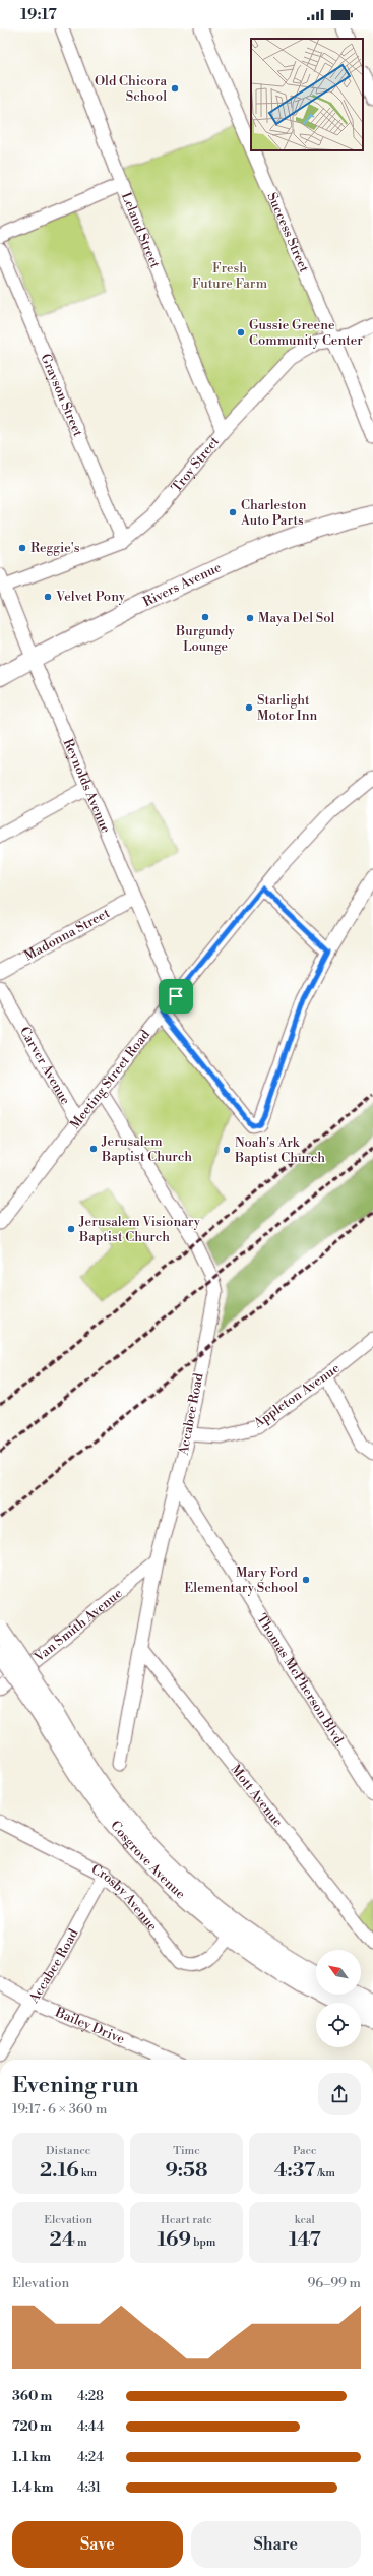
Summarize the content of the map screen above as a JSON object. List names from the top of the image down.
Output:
{
  "streets": {
    "main road": ["Rivers Avenue", "Cosgrove Avenue"],
    "street": [
      "Leland Street",
      "Success Street",
      "Grayson Street",
      "Troy Street",
      "Reynolds Avenue",
      "Madonna Street",
      "Carver Avenue",
      "Meeting Street Road",
      "Appleton Avenue",
      "Accabee Road",
      "Van Smith Avenue",
      "Thomas McPherson Blvd.",
      "Mott Avenue",
      "Crosby Avenue",
      "Bailey Drive"
    ]
  },
  "crossings": [
    ["Leland Street", "Troy Street"],
    ["Success Street", "Troy Street"],
    ["Grayson Street", "Troy Street"],
    ["Troy Street", "Reynolds Avenue"],
    ["Rivers Avenue", "Reynolds Avenue"],
    ["Reynolds Avenue", "Madonna Street"],
    ["Reynolds Avenue", "Meeting Street Road"],
    ["Carver Avenue", "Meeting Street Road"],
    ["Meeting Street Road", "Accabee Road"],
    ["Appleton Avenue", "Accabee Road"],
    ["Accabee Road", "Van Smith Avenue"],
    ["Accabee Road", "Thomas McPherson Blvd."],
    ["Accabee Road", "Mott Avenue"],
    ["Accabee Road", "Crosby Avenue"],
    ["Accabee Road", "Bailey Drive"],
    ["Cosgrove Avenue", "Crosby Avenue"]
  ],
  "parks": ["Fresh Future Farm"],
  "places": [
    "Old Chicora School",
    "Gussie Greene Community Center",
    "Charleston Auto Parts",
    "Reggie's",
    "Velvet Pony",
    "Burgundy Lounge",
    "Maya Del Sol",
    "Starlight Motor Inn",
    "Jerusalem Baptist Church",
    "Noah's Ark Baptist Church",
    "Jerusalem Visionary Baptist Church",
    "Mary Ford Elementary School"
  ],
  "north": "top left",
  "page": {
    "status": "19:17",
    "heading": ["Evening run", "19:17 · 6 × 360 m"],
    "stats": [
      ["Distance", "2.16 km"],
      ["Time", "9:58"],
      ["Pace", "4:37 /km"],
      ["Elevation", "24 m"],
      ["Heart rate", "169 bpm"],
      ["kcal", "147"]
    ],
    "chart": ["Elevation", "96–99 m"],
    "list": [
      {
        "name": "360 m",
        "note": "4:28"
      },
      {
        "name": "720 m",
        "note": "4:44"
      },
      {
        "name": "1.1 km",
        "note": "4:24"
      },
      {
        "name": "1.4 km",
        "note": "4:31"
      }
    ],
    "buttons": ["Save", "Share"]
  }
}
